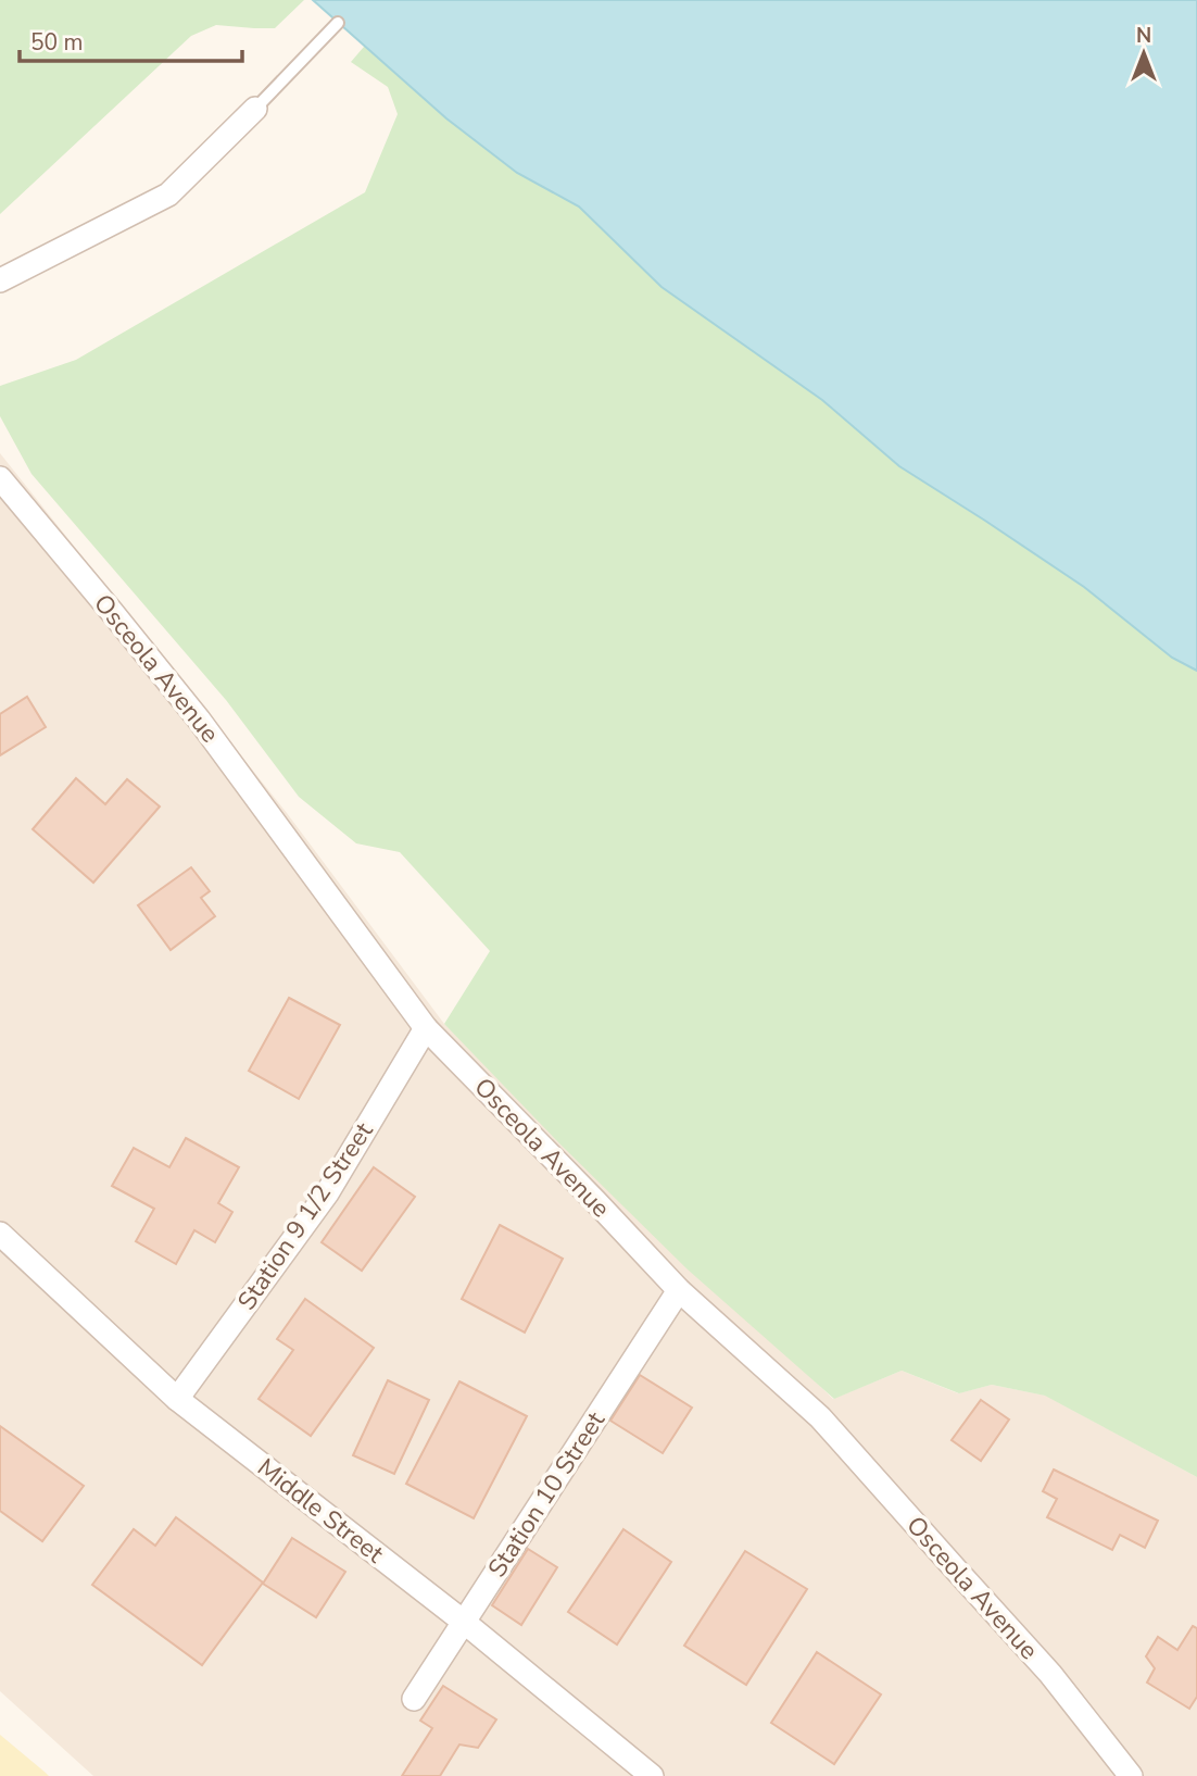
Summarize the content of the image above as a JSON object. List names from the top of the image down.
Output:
{
  "streets": {
    "street": [
      "Osceola Avenue",
      "Station 9 1/2 Street",
      "Station 10 Street",
      "Middle Street"
    ]
  },
  "crossings": [
    ["Osceola Avenue", "Station 9 1/2 Street"],
    ["Osceola Avenue", "Station 10 Street"],
    ["Station 9 1/2 Street", "Middle Street"],
    ["Station 10 Street", "Middle Street"]
  ],
  "scale_bar": "50 m",
  "north": "top"
}
